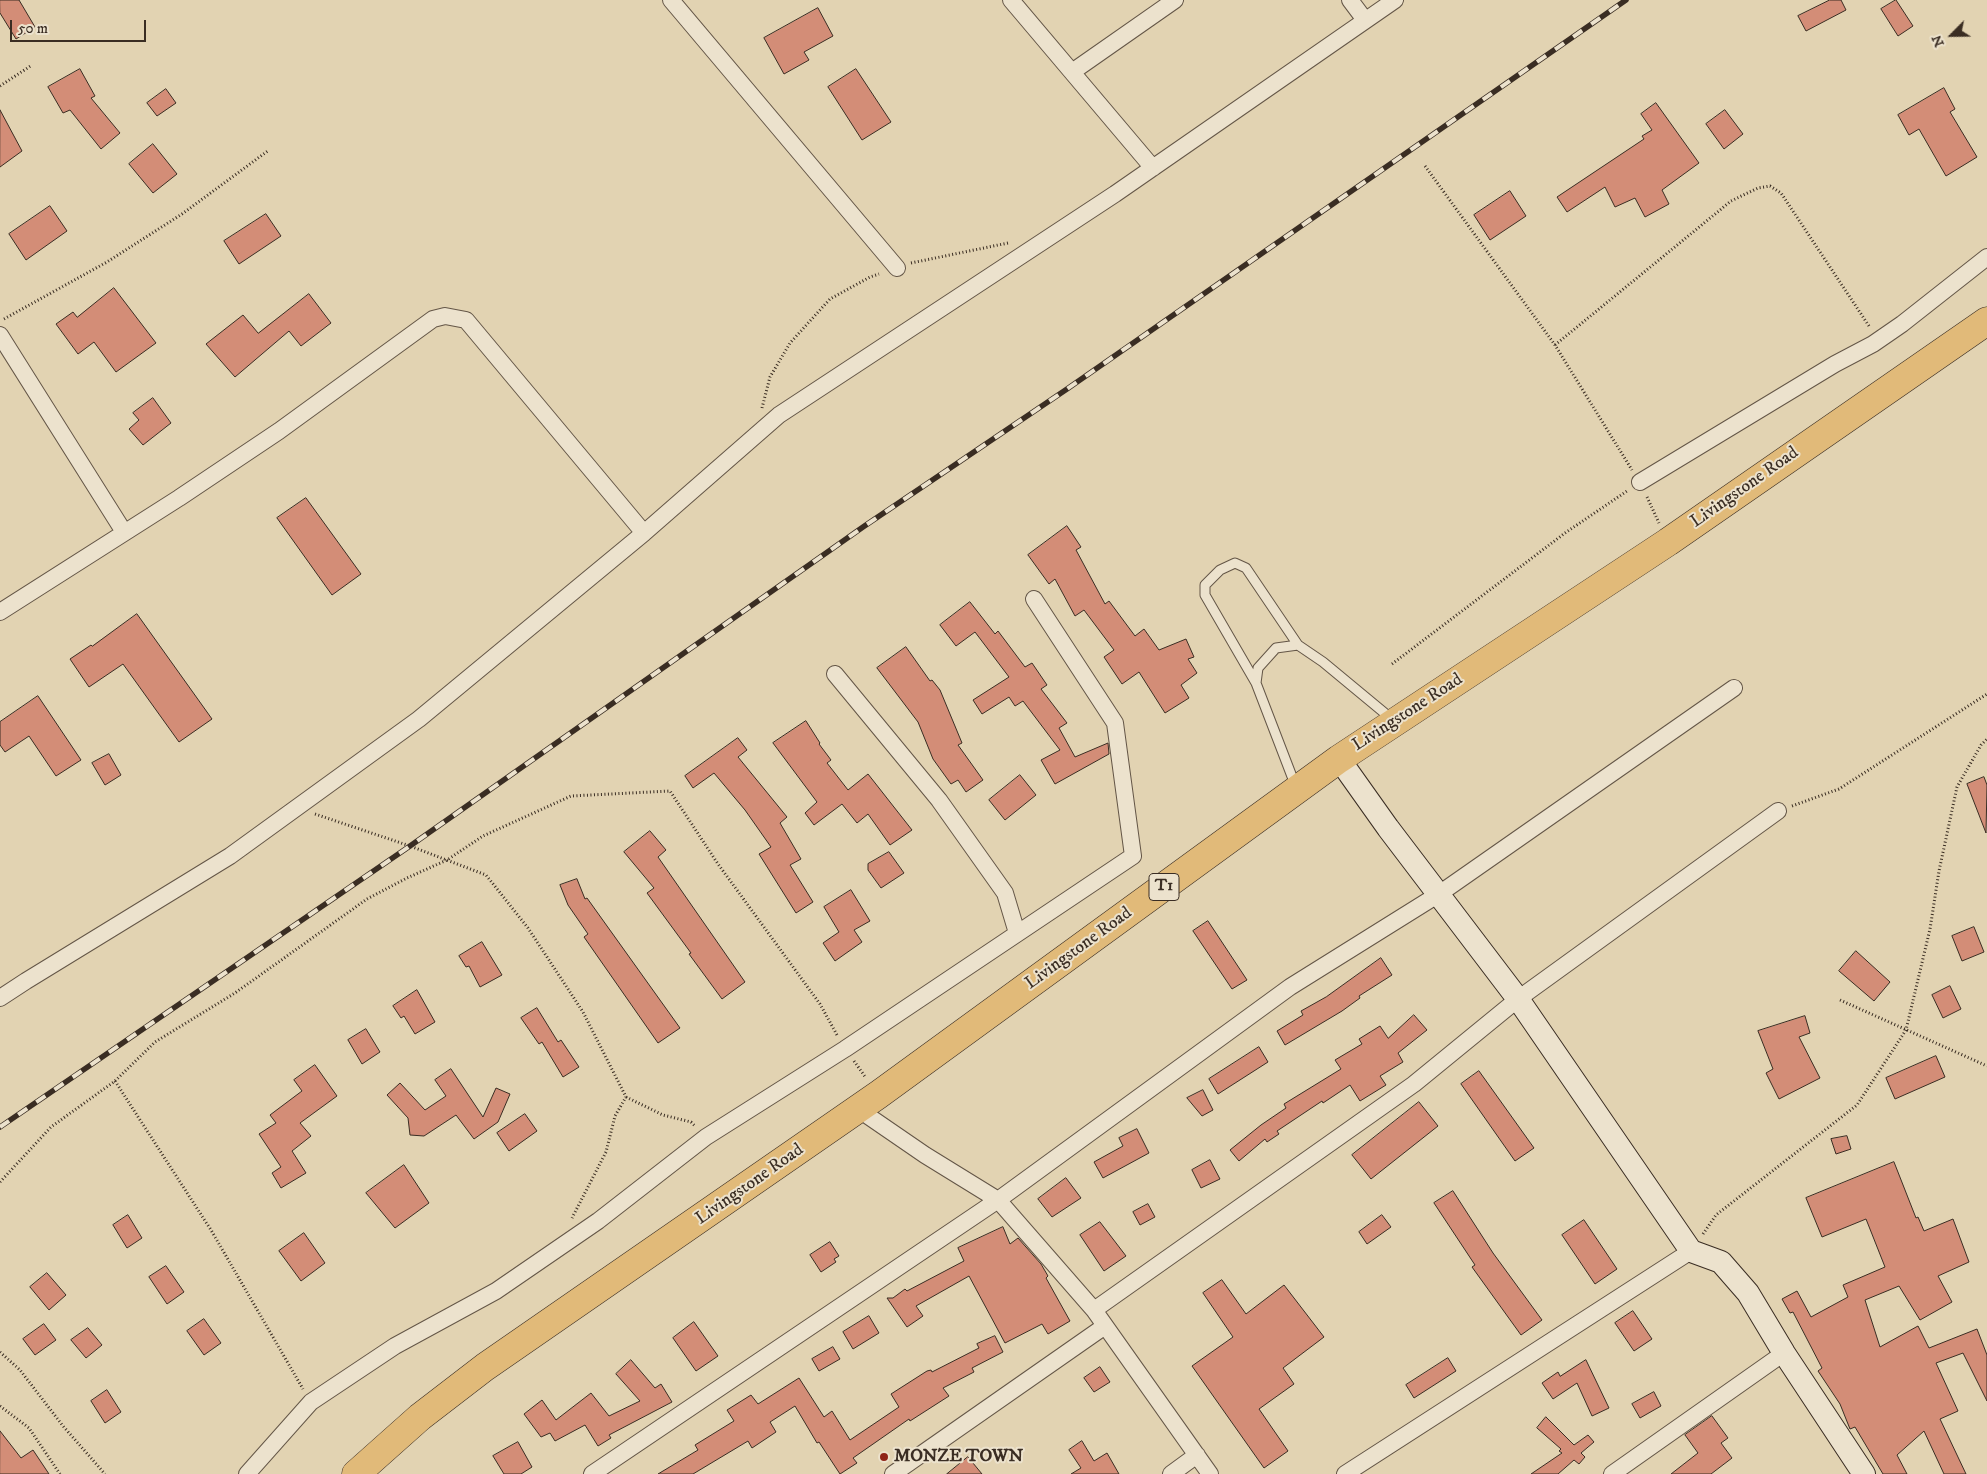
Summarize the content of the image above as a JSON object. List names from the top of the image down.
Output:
{
  "streets": {
    "highway": ["Livingstone Road", "T1"]
  },
  "places": ["MONZE TOWN"],
  "scale_bar": "50 m",
  "north": "bottom left"
}
